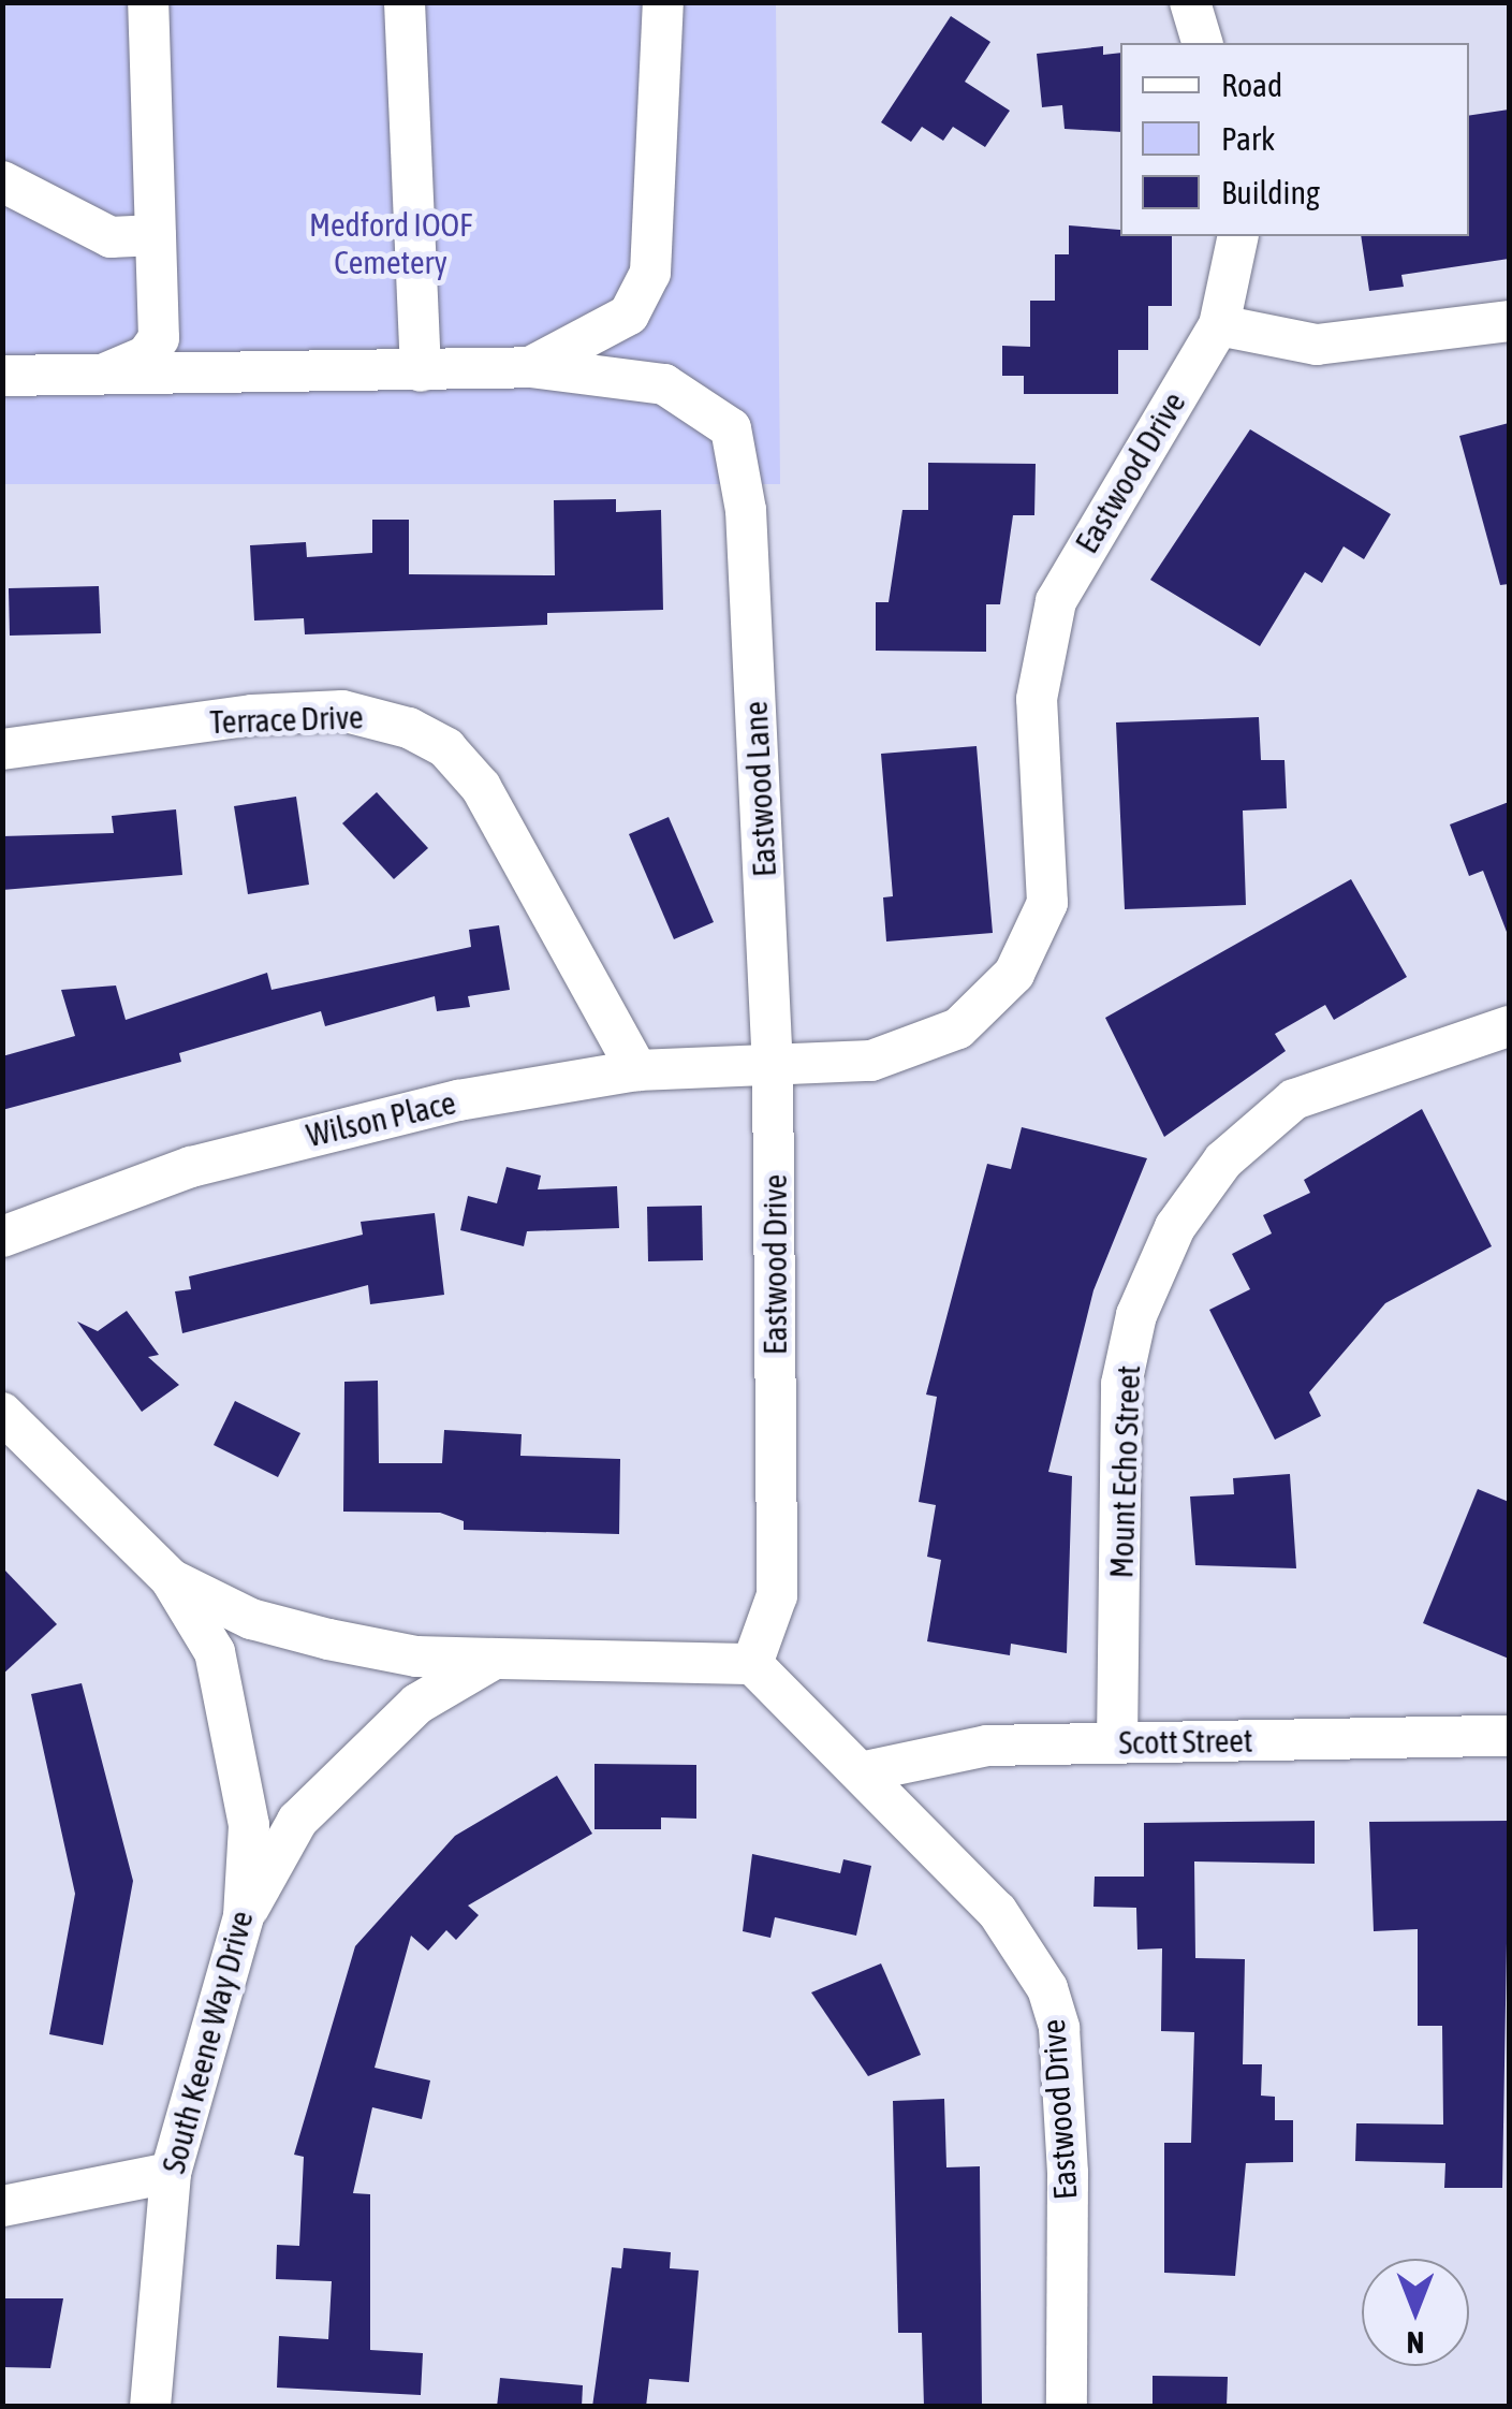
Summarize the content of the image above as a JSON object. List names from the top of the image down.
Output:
{
  "streets": {
    "street": [
      "Eastwood Drive",
      "Terrace Drive",
      "Eastwood Lane",
      "Wilson Place",
      "Mount Echo Street",
      "Scott Street",
      "South Keene Way Drive"
    ]
  },
  "crossings": [
    ["Eastwood Drive", "Eastwood Lane"],
    ["Eastwood Drive", "Wilson Place"],
    ["Eastwood Drive", "Scott Street"],
    ["Terrace Drive", "Wilson Place"],
    ["Eastwood Lane", "Wilson Place"],
    ["Mount Echo Street", "Scott Street"]
  ],
  "parks": ["Medford IOOF Cemetery"],
  "legend": ["Road", "Park", "Building"],
  "north": "bottom"
}
